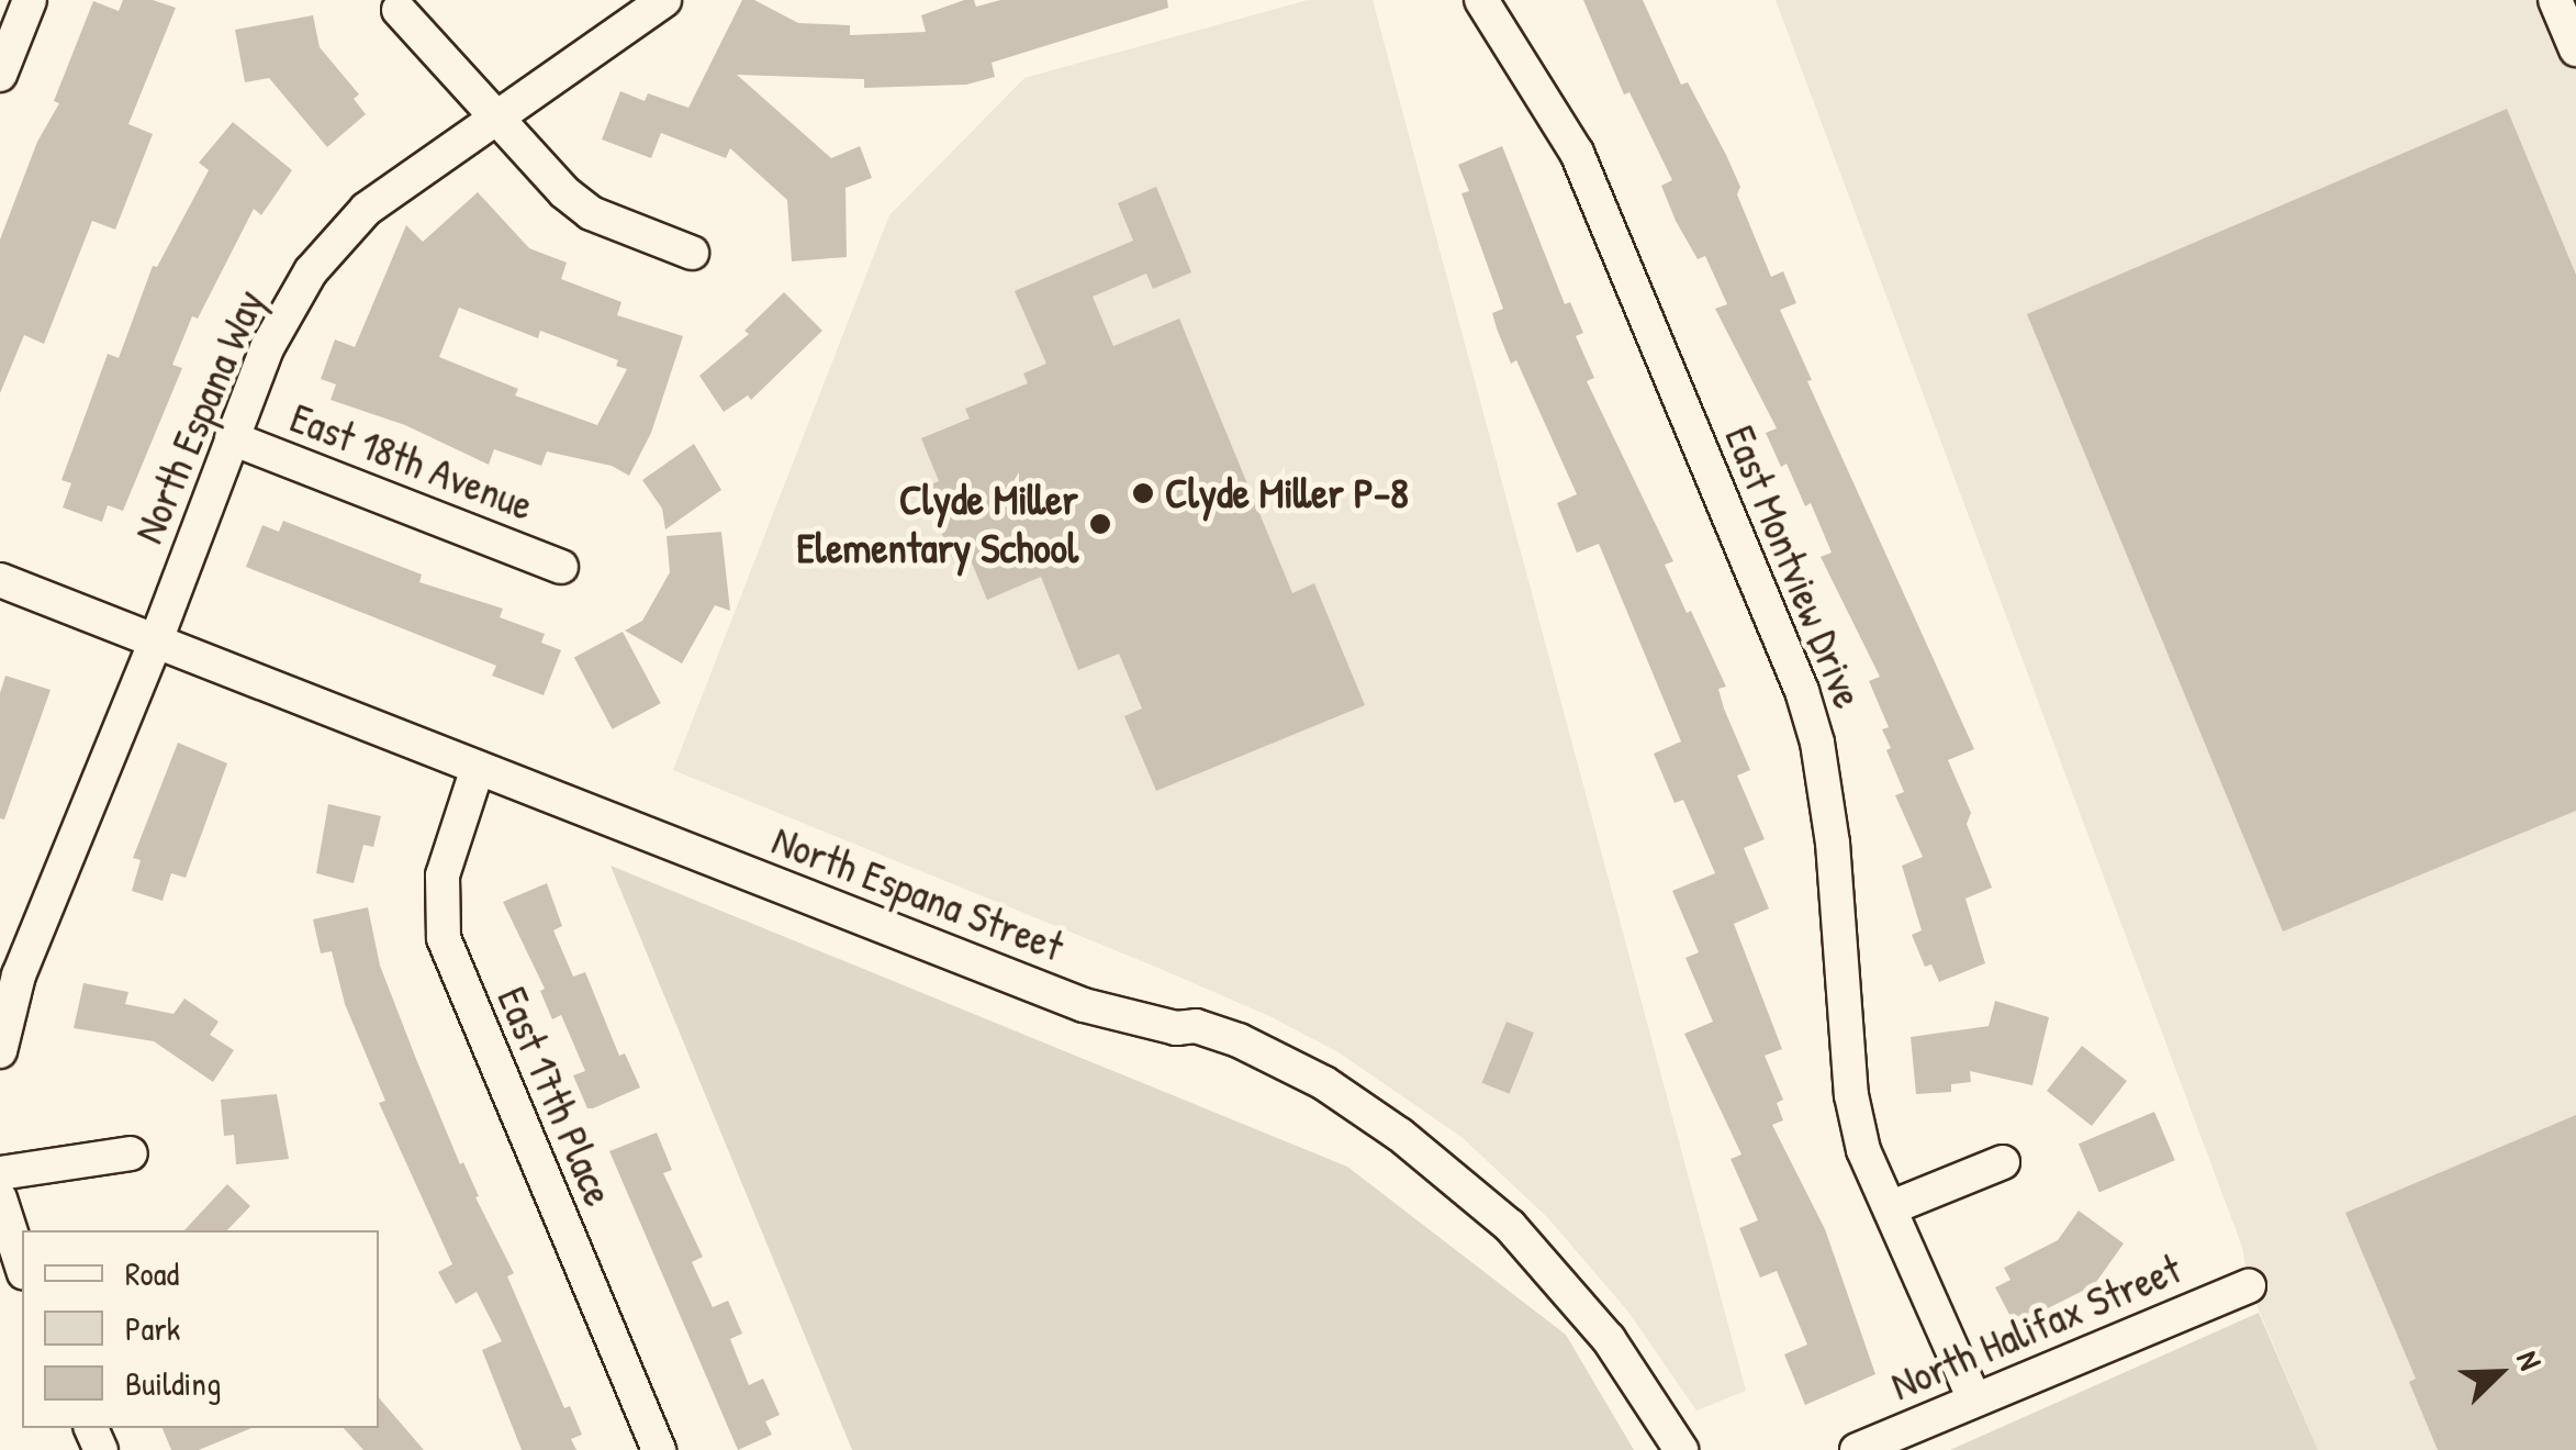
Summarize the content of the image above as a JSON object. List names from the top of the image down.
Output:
{
  "streets": {
    "street": [
      "North Espana Way",
      "East 18th Avenue",
      "East Montview Drive",
      "North Espana Street",
      "East 17th Place",
      "North Halifax Street"
    ]
  },
  "crossings": [
    ["North Espana Way", "East 18th Avenue"],
    ["North Espana Way", "North Espana Street"],
    ["East Montview Drive", "North Halifax Street"],
    ["North Espana Street", "East 17th Place"]
  ],
  "places": ["Clyde Miller P-8", "Clyde Miller Elementary School"],
  "legend": ["Road", "Park", "Building"],
  "north": "top right"
}
